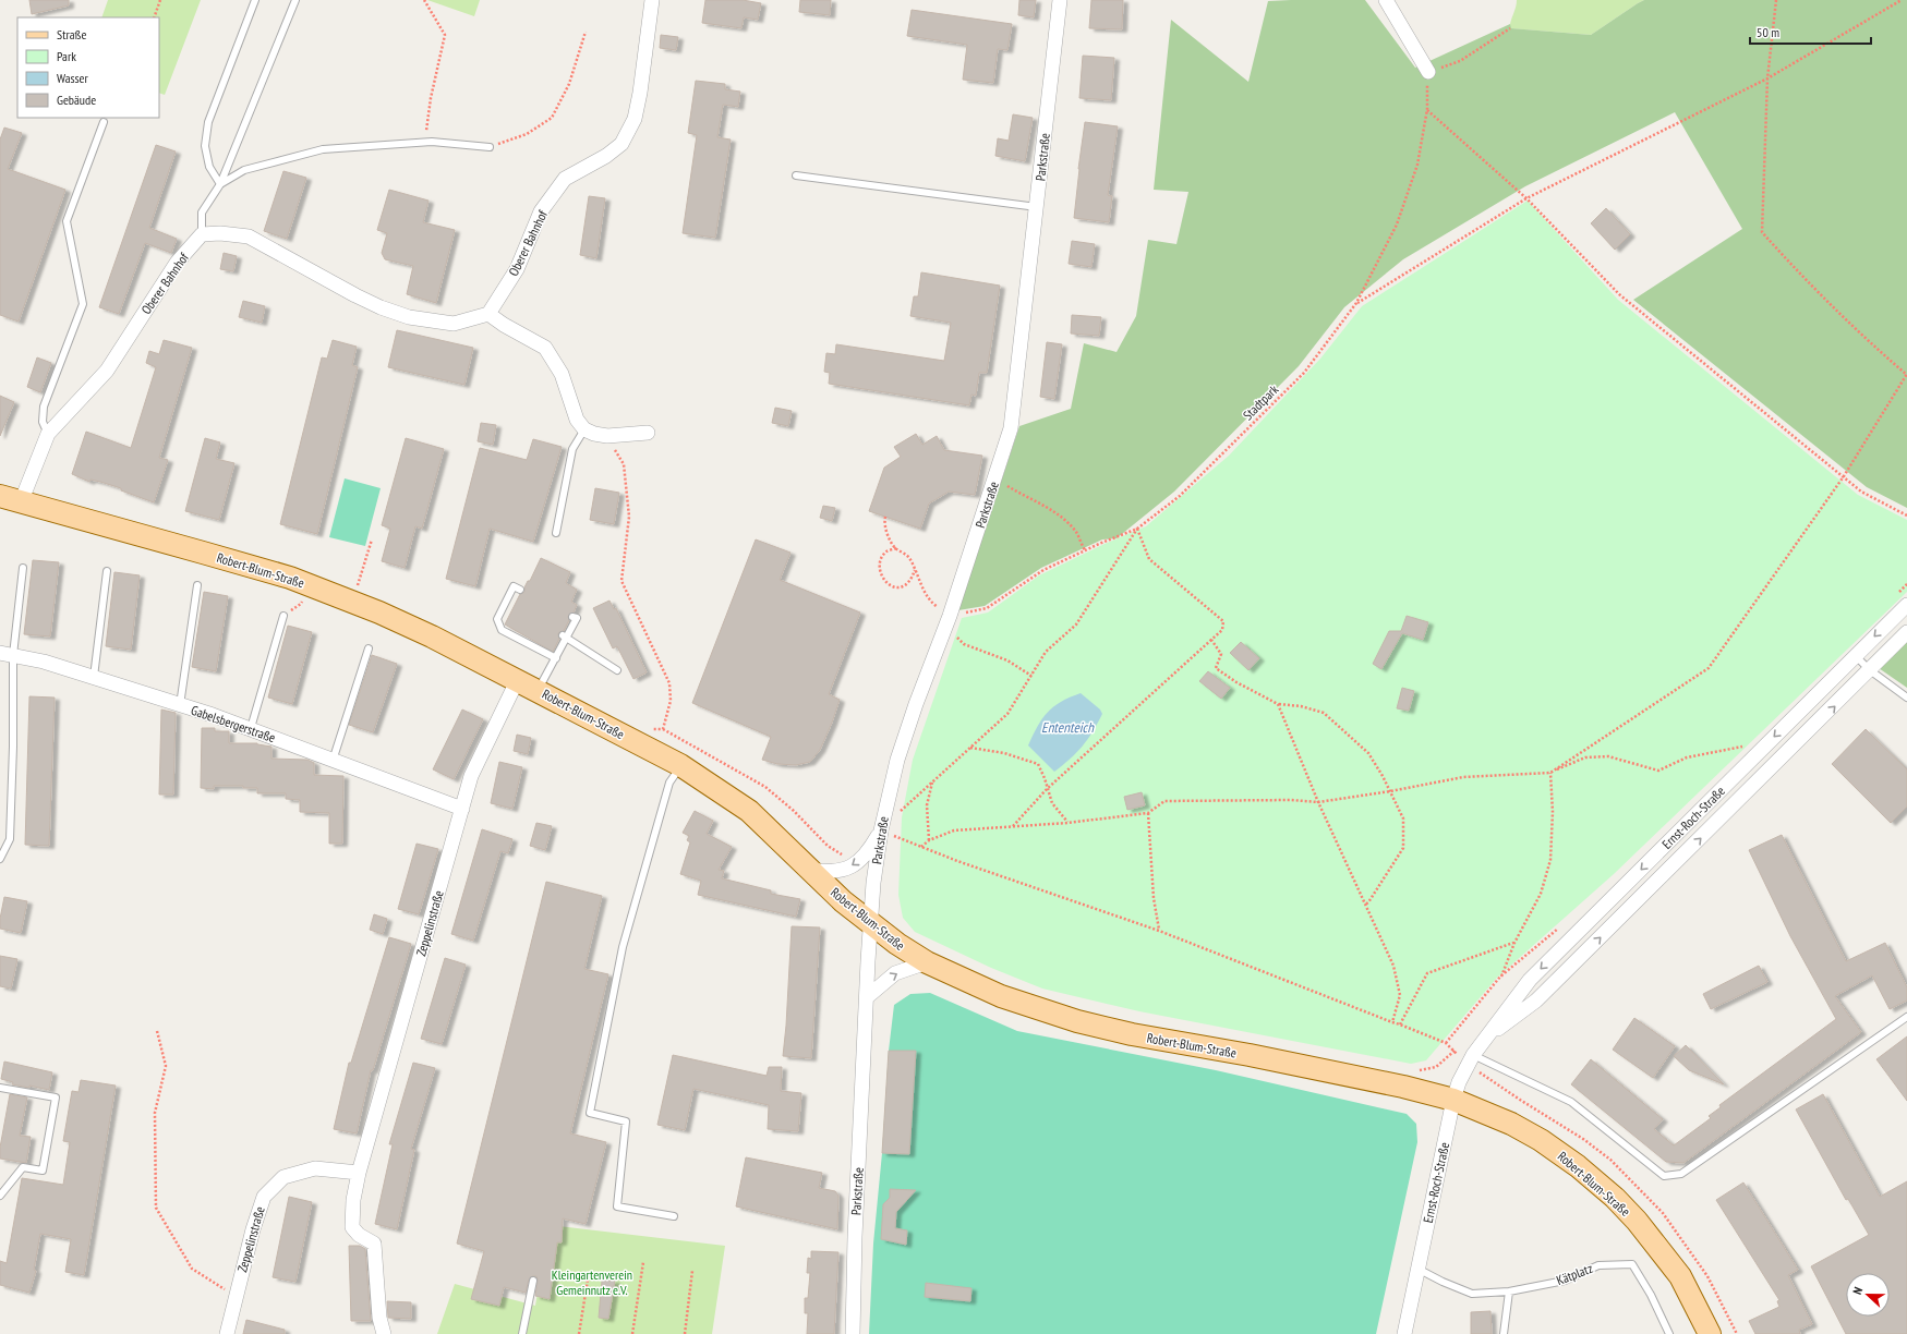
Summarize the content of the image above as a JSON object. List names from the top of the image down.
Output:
{
  "streets": {
    "main road": ["Robert-Blum-Straße"],
    "street": [
      "Parkstraße",
      "Oberer Bahnhof",
      "Gabelsbergerstraße",
      "Ernst-Roch-Straße",
      "Zeppelinstraße"
    ],
    "lane": ["Kätplatz"],
    "path": ["Stadtpark"]
  },
  "crossings": [
    ["Parkstraße", "Stadtpark"],
    ["Parkstraße", "Robert-Blum-Straße"],
    ["Oberer Bahnhof", "Robert-Blum-Straße"],
    ["Robert-Blum-Straße", "Ernst-Roch-Straße"],
    ["Robert-Blum-Straße", "Zeppelinstraße"],
    ["Gabelsbergerstraße", "Zeppelinstraße"]
  ],
  "water": ["Ententeich"],
  "parks": ["Kleingartenverein Gemeinnutz e.V."],
  "legend": [
    "Straße",
    "Park",
    "Wasser",
    "Gebäude"
  ],
  "scale_bar": "50 m",
  "north": "left"
}
